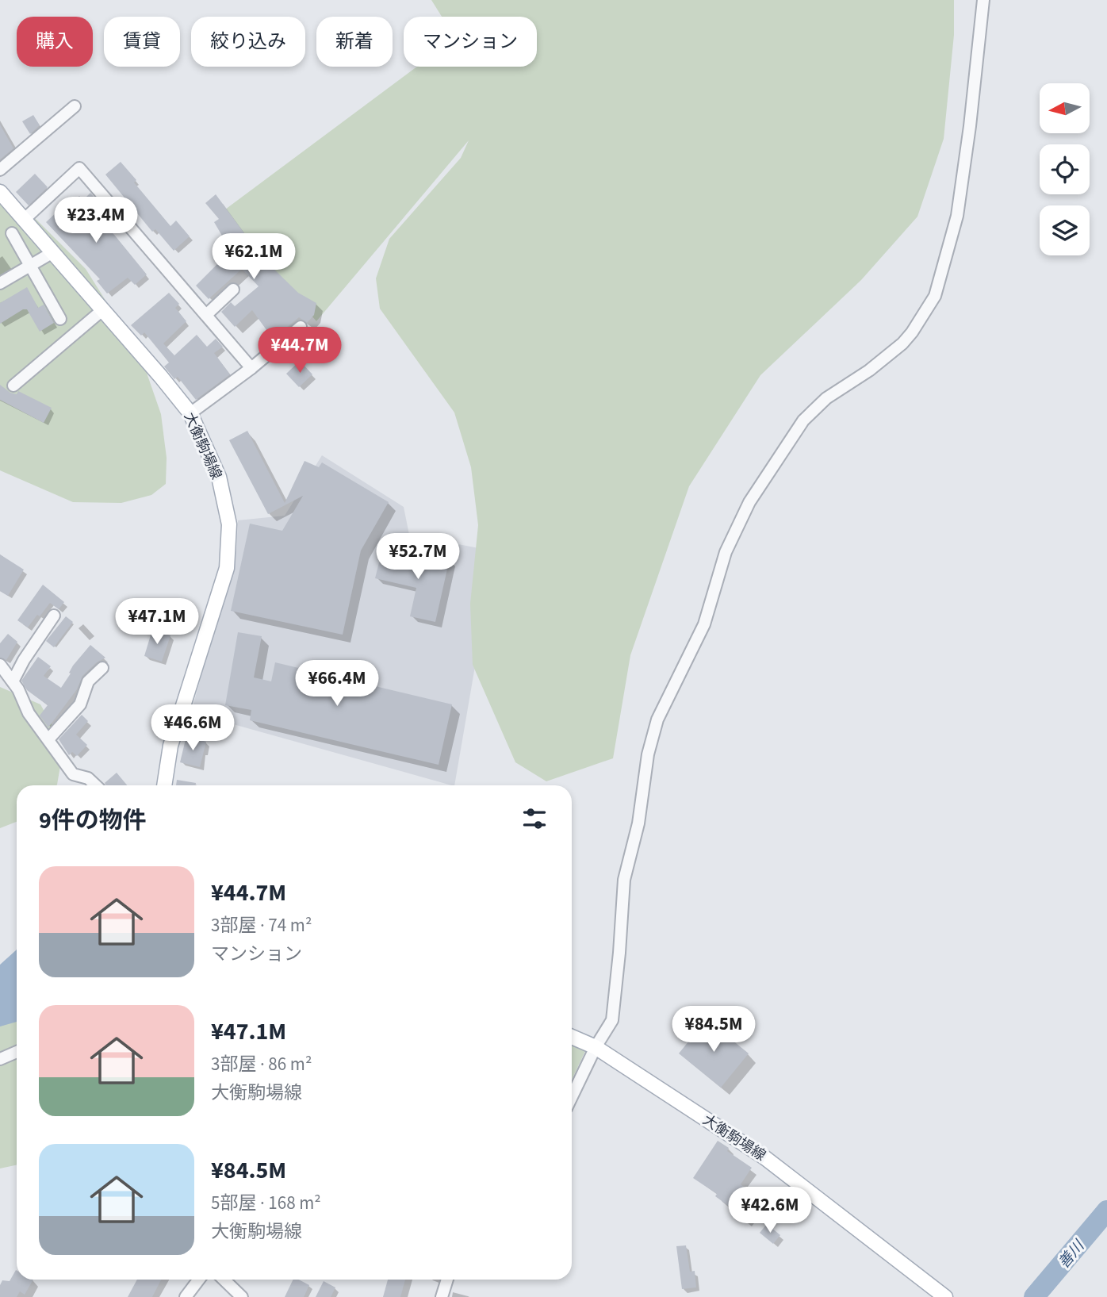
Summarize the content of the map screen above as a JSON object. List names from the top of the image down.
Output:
{
  "streets": {
    "main road": ["大衡駒場線"]
  },
  "water": ["善川"],
  "north": "left",
  "page": {
    "chip": [
      "購入",
      "賃貸",
      "絞り込み",
      "新着",
      "マンション"
    ],
    "price": [
      "¥23.4M",
      "¥62.1M",
      "¥44.7M",
      "¥52.7M",
      "¥47.1M",
      "¥66.4M",
      "¥46.6M",
      "¥84.5M",
      "¥42.6M"
    ],
    "heading": "9件の物件",
    "list": [
      {
        "name": "¥44.7M",
        "note": "3部屋 · 74 m² · マンション"
      },
      {
        "name": "¥47.1M",
        "note": "3部屋 · 86 m² · 大衡駒場線"
      },
      {
        "name": "¥84.5M",
        "note": "5部屋 · 168 m² · 大衡駒場線"
      }
    ]
  }
}
